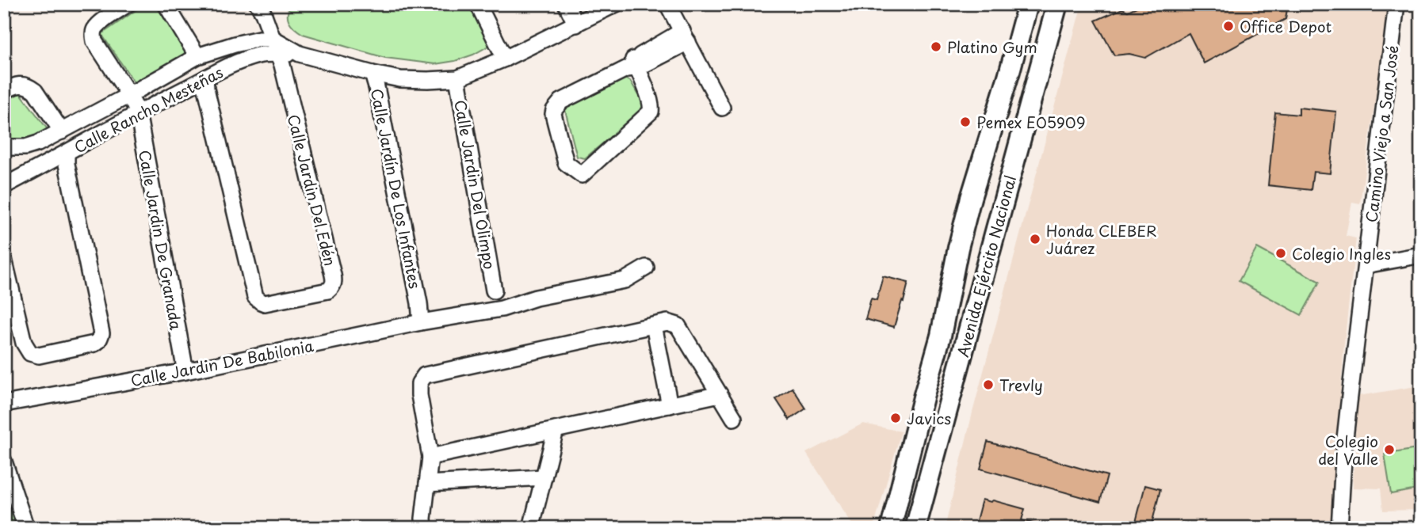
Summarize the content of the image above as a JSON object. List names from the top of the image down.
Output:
{
  "streets": {
    "main road": ["Avenida Ejército Nacional"],
    "street": [
      "Calle Rancho Mesteñas",
      "Camino Viejo a San José",
      "Calle Jardin Del Olimpo",
      "Calle Jardín De Los Infantes",
      "Calle Jardin Del Edén",
      "Calle Jardin De Granada",
      "Calle Jardin De Babilonia"
    ]
  },
  "crossings": [
    ["Calle Rancho Mesteñas", "Calle Jardin Del Olimpo"],
    ["Calle Rancho Mesteñas", "Calle Jardín De Los Infantes"],
    ["Calle Rancho Mesteñas", "Calle Jardin Del Edén"],
    ["Calle Rancho Mesteñas", "Calle Jardin De Granada"],
    ["Calle Jardín De Los Infantes", "Calle Jardin De Babilonia"],
    ["Calle Jardin De Granada", "Calle Jardin De Babilonia"]
  ],
  "places": [
    "Office Depot",
    "Platino Gym",
    "Pemex E05909",
    "Honda CLEBER Juárez",
    "Colegio Ingles",
    "Trevly",
    "Javics",
    "Colegio del Valle"
  ]
}
